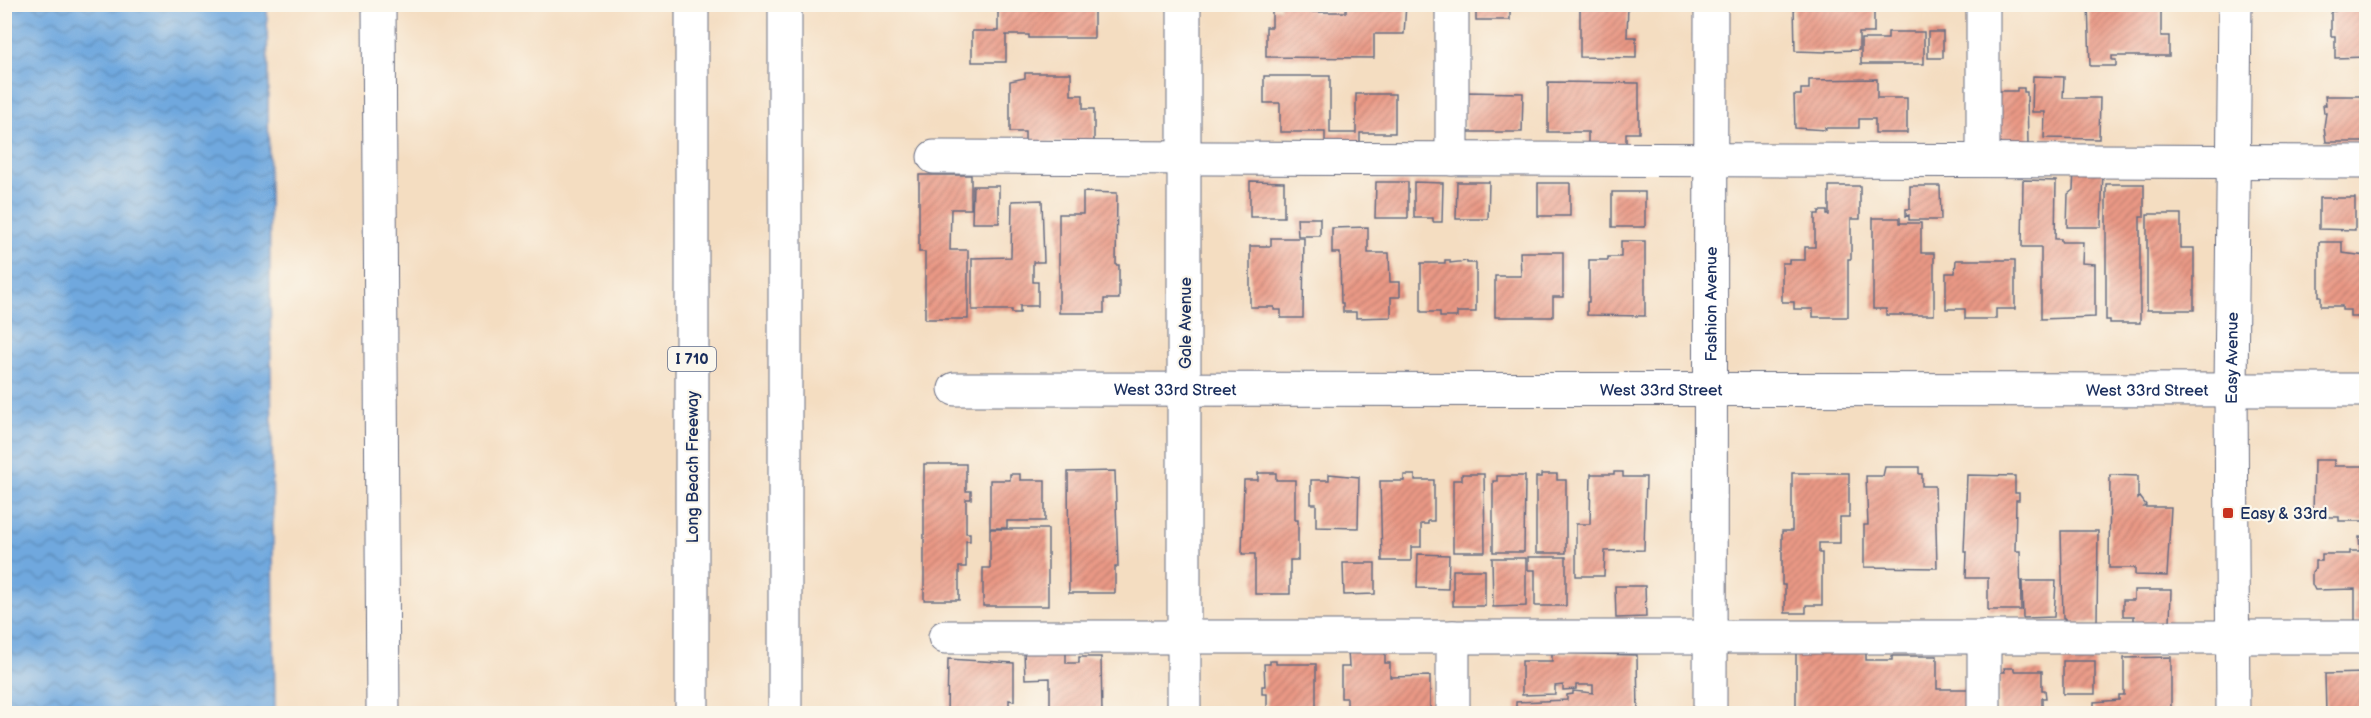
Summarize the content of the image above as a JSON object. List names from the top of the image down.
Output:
{
  "streets": {
    "main road": [
      "Fashion Avenue",
      "Gale Avenue",
      "I 710",
      "Easy Avenue",
      "West 33rd Street",
      "Long Beach Freeway"
    ]
  },
  "crossings": [
    ["Fashion Avenue", "West 33rd Street"],
    ["Gale Avenue", "West 33rd Street"],
    ["Easy Avenue", "West 33rd Street"]
  ],
  "places": {
    "transit": ["Easy & 33rd"]
  }
}
